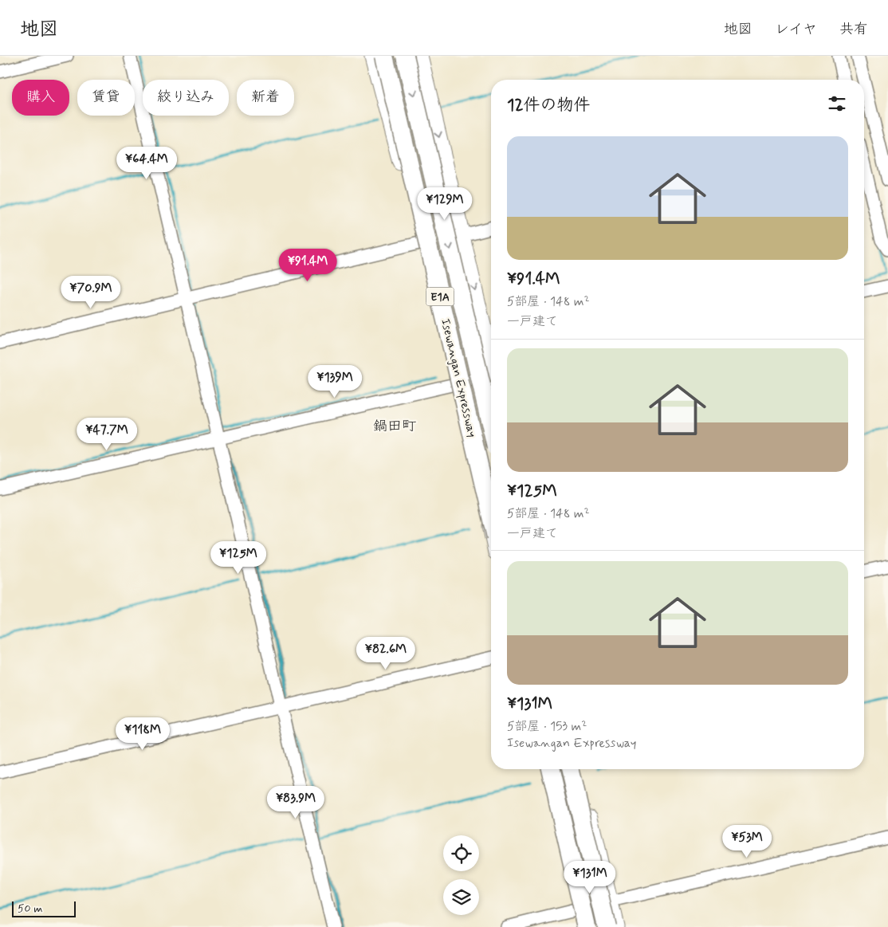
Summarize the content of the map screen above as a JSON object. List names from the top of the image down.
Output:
{
  "streets": {
    "highway": ["E1A", "Isewangan Expressway"]
  },
  "districts": ["鍋田町"],
  "scale_bar": "50 m",
  "page": {
    "header": "地図",
    "nav": ["地図", "レイヤ", "共有"],
    "chip": [
      "購入",
      "賃貸",
      "絞り込み",
      "新着"
    ],
    "heading": "12件の物件",
    "list": [
      {
        "name": "¥91.4M",
        "note": "5部屋 · 148 m² · 一戸建て"
      },
      {
        "name": "¥125M",
        "note": "5部屋 · 148 m² · 一戸建て"
      },
      {
        "name": "¥131M",
        "note": "5部屋 · 153 m² · Isewangan Expressway"
      }
    ],
    "price": [
      "¥64.4M",
      "¥129M",
      "¥91.4M",
      "¥70.9M",
      "¥139M",
      "¥47.7M",
      "¥125M",
      "¥82.6M",
      "¥118M",
      "¥83.9M",
      "¥53M",
      "¥131M"
    ],
    "scale": "50 m"
  }
}
